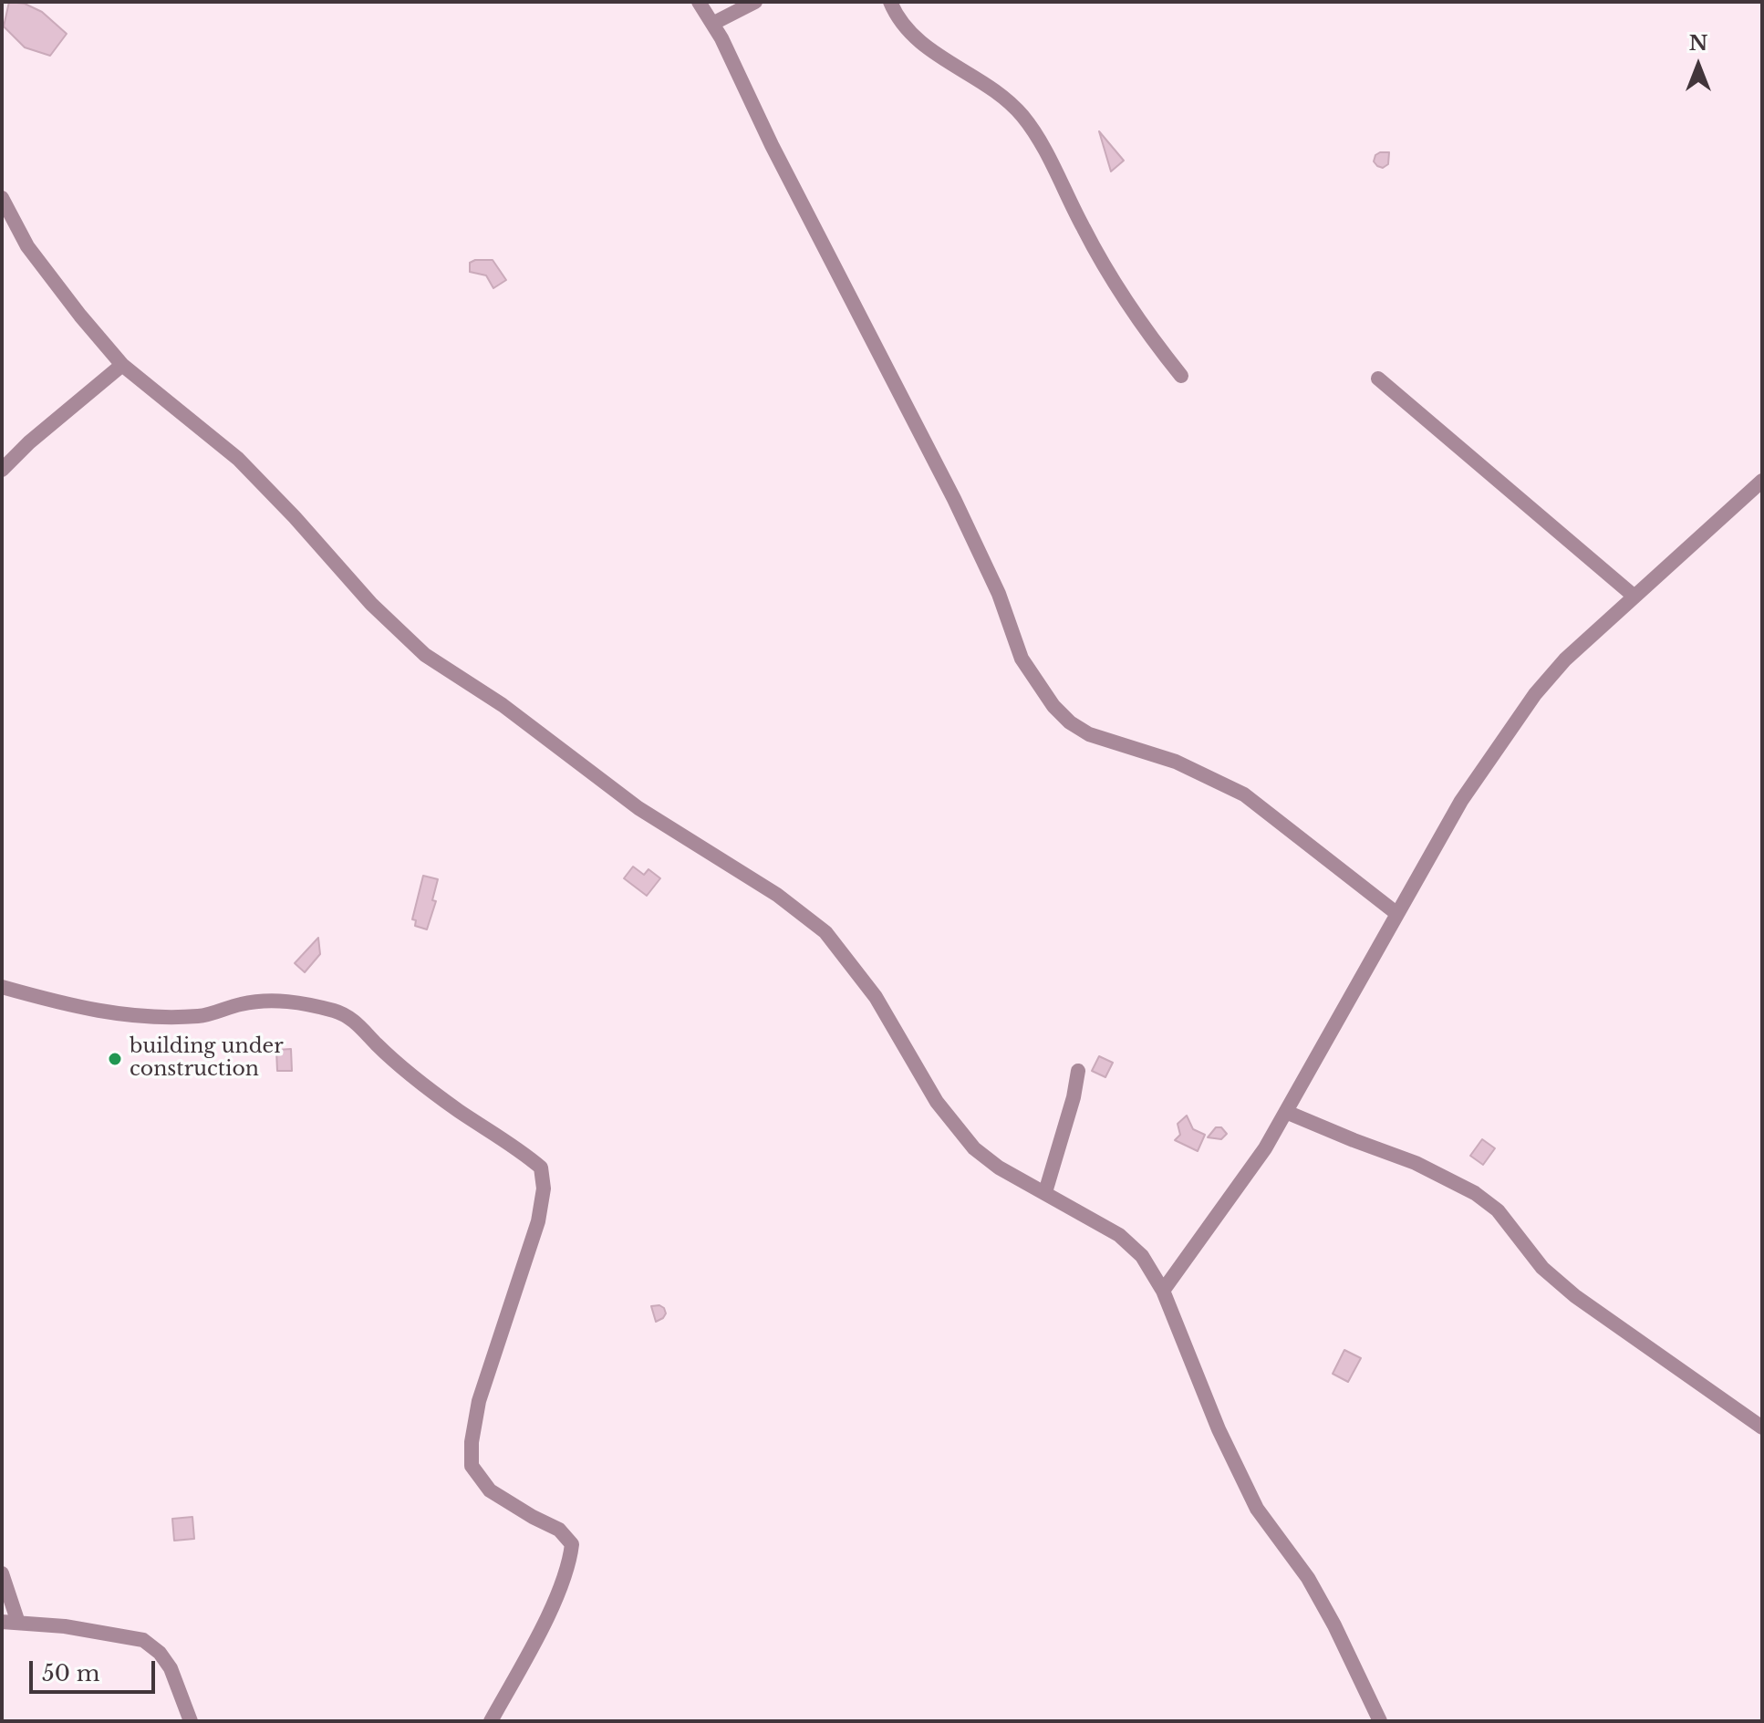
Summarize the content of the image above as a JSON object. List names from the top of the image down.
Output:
{
  "places": ["building under construction"],
  "scale_bar": "50 m",
  "north": "top"
}
